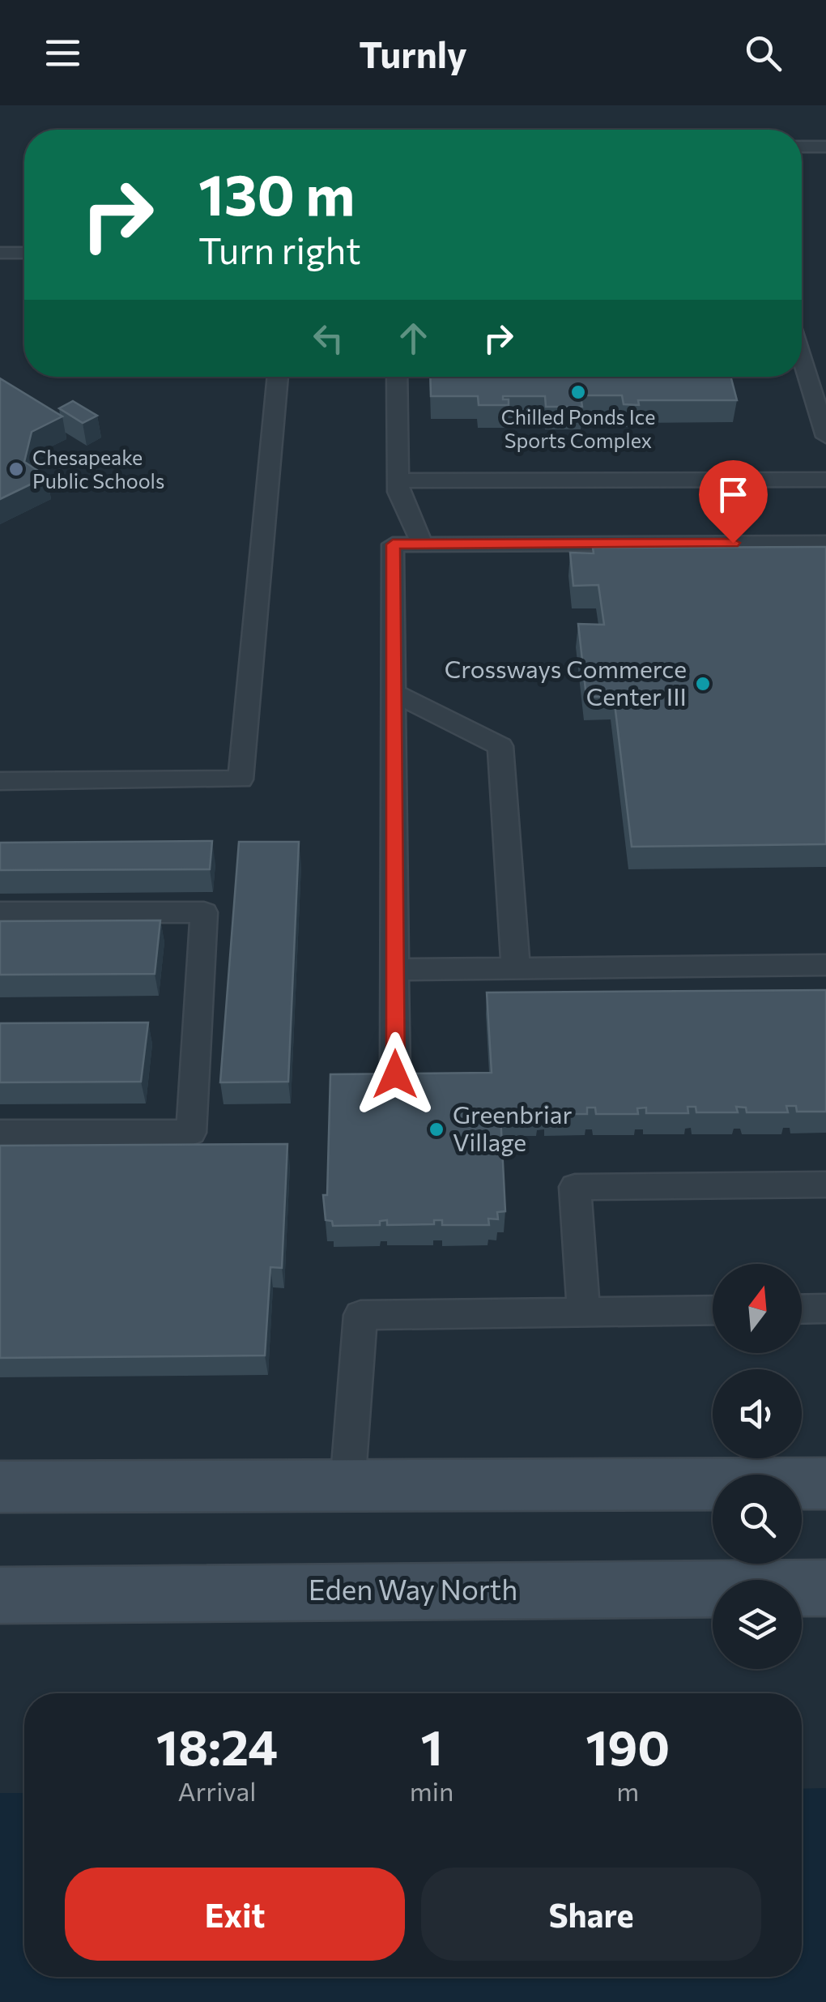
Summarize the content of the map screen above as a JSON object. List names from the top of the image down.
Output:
{
  "streets": {
    "street": ["Eden Way North"]
  },
  "places": [
    "Chilled Ponds Ice Sports Complex",
    "Chesapeake Public Schools",
    "Crossways Commerce Center III",
    "Greenbriar Village"
  ],
  "north": "top",
  "page": {
    "header": "Turnly",
    "turn": ["130 m", "Turn right"],
    "eta": [
      "18:24",
      "Arrival",
      "1",
      "min",
      "190",
      "m"
    ],
    "buttons": ["Exit", "Share"]
  }
}
